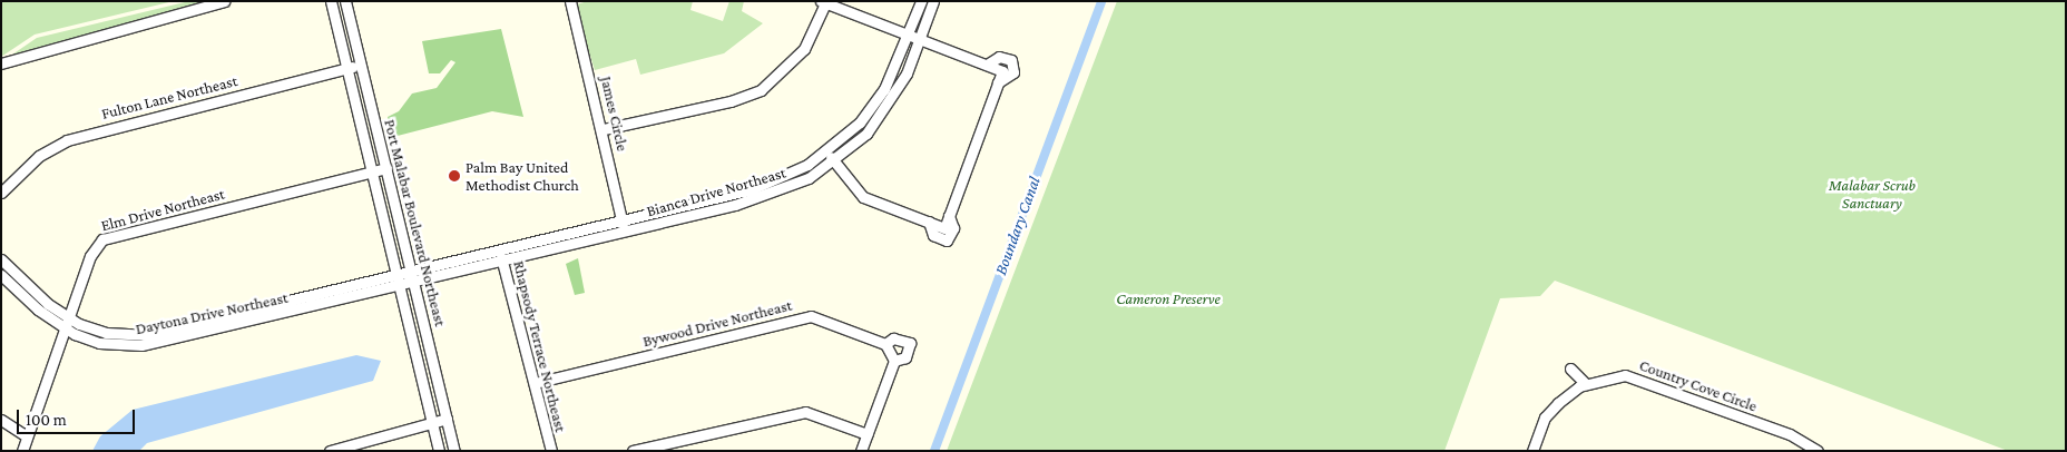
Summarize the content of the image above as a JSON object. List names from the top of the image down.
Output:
{
  "streets": {
    "street": [
      "Fulton Lane Northeast",
      "James Circle",
      "Bianca Drive Northeast",
      "Elm Drive Northeast",
      "Port Malabar Boulevard Northeast",
      "Daytona Drive Northeast",
      "Bywood Drive Northeast",
      "Rhapsody Terrace Northeast",
      "Country Cove Circle"
    ]
  },
  "crossings": [
    ["Fulton Lane Northeast", "Port Malabar Boulevard Northeast"],
    ["James Circle", "Bianca Drive Northeast"],
    ["Bianca Drive Northeast", "Port Malabar Boulevard Northeast"],
    ["Bianca Drive Northeast", "Daytona Drive Northeast"],
    ["Bianca Drive Northeast", "Rhapsody Terrace Northeast"],
    ["Elm Drive Northeast", "Port Malabar Boulevard Northeast"],
    ["Elm Drive Northeast", "Daytona Drive Northeast"],
    ["Port Malabar Boulevard Northeast", "Daytona Drive Northeast"],
    ["Bywood Drive Northeast", "Rhapsody Terrace Northeast"]
  ],
  "water": ["Boundary Canal"],
  "parks": ["Malabar Scrub Sanctuary", "Cameron Preserve"],
  "places": ["Palm Bay United Methodist Church"],
  "scale_bar": "100 m"
}
